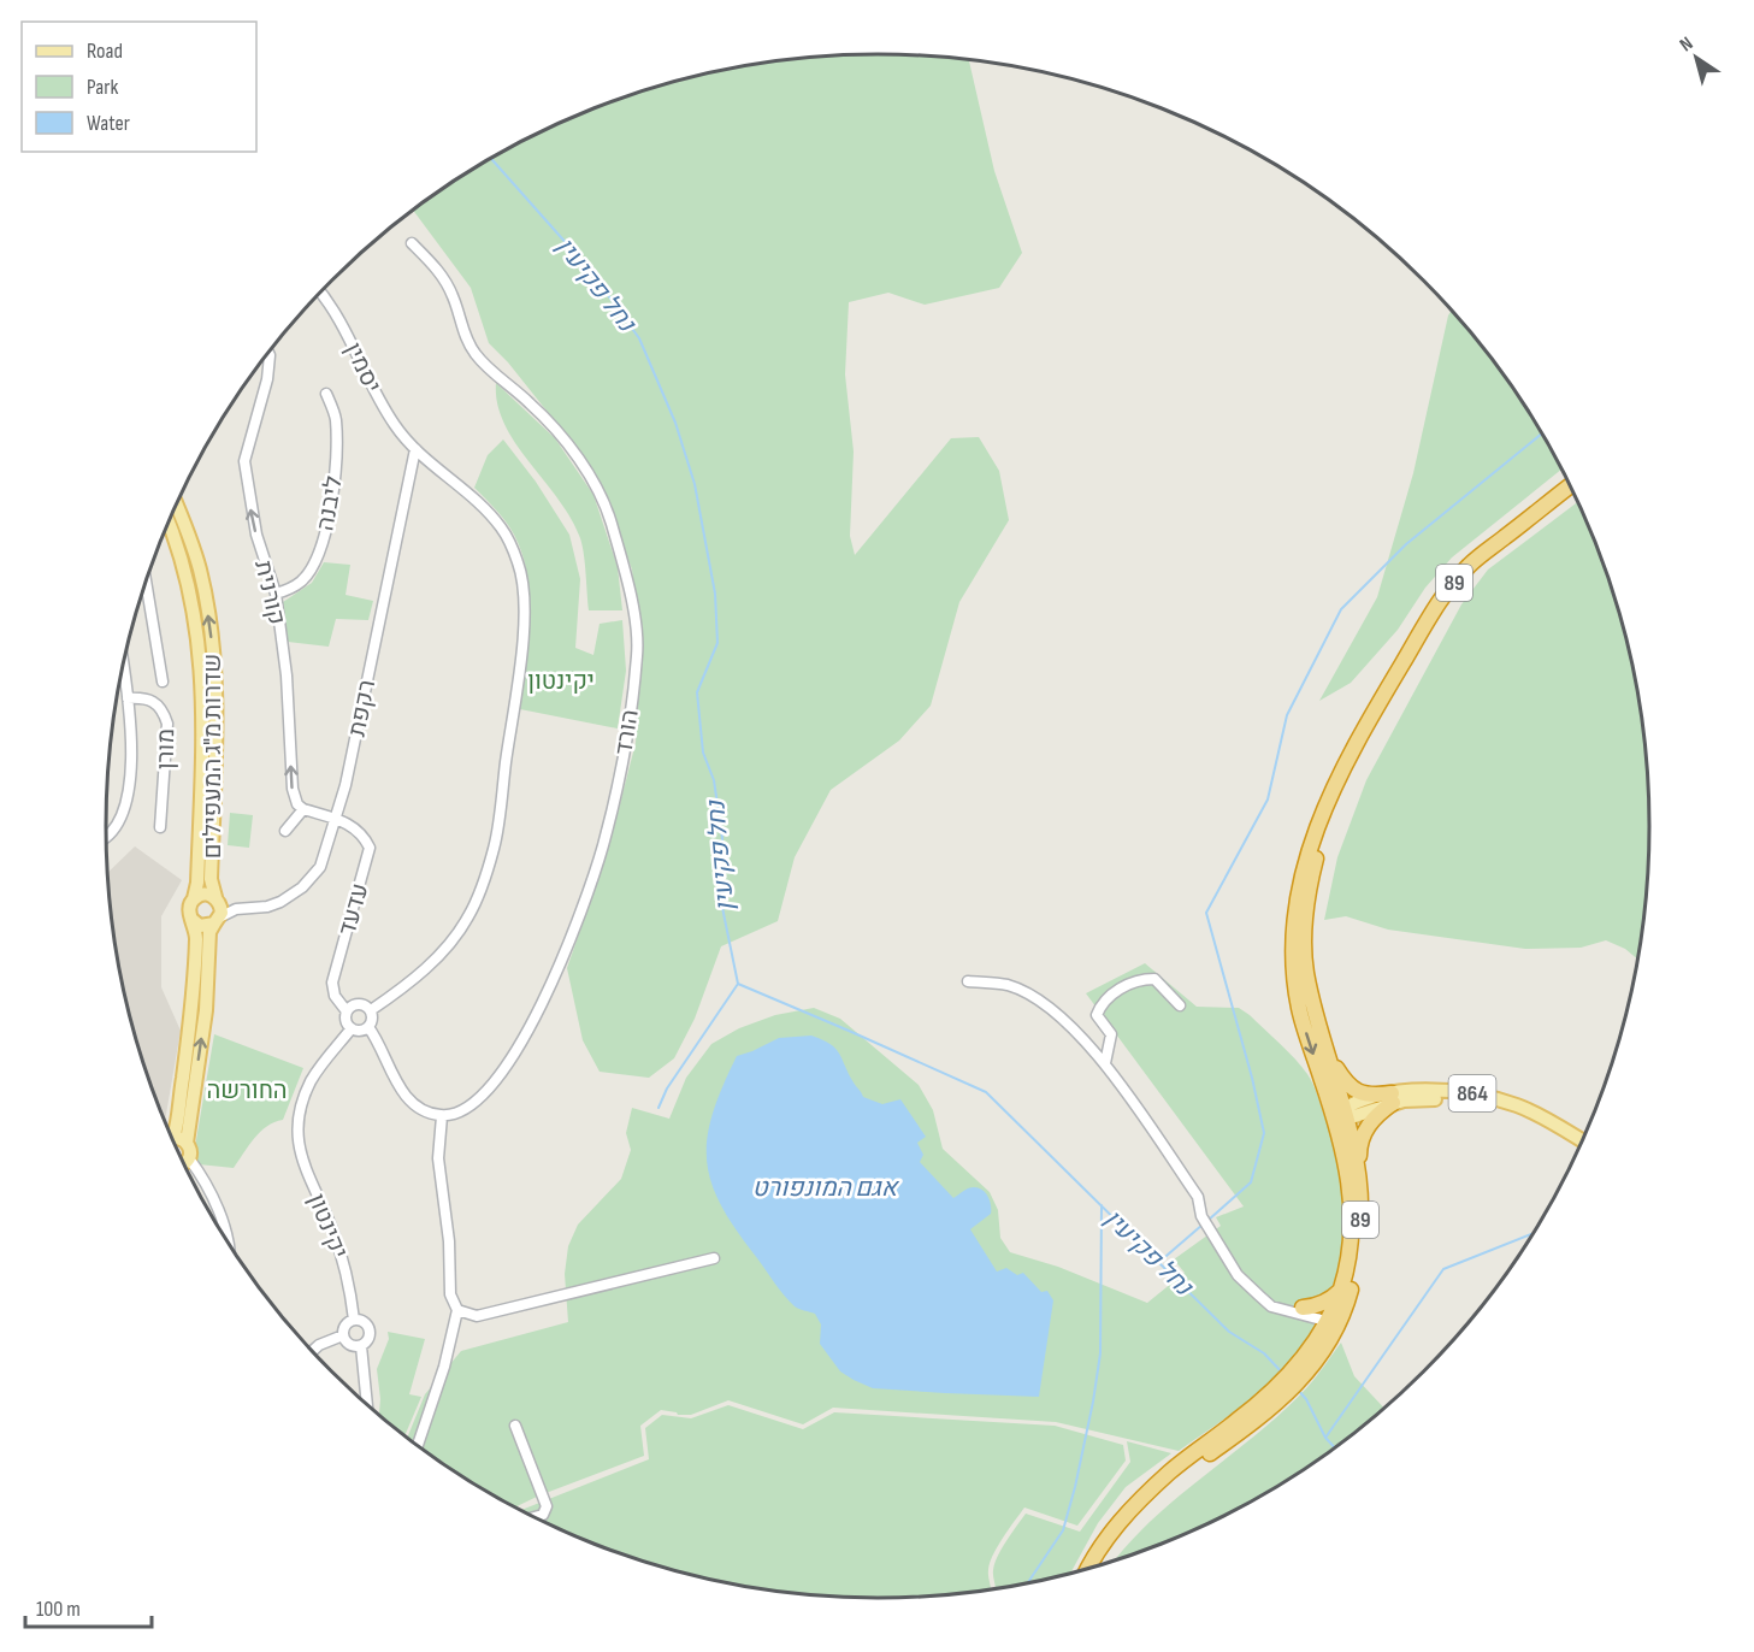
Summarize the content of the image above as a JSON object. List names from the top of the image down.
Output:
{
  "streets": {
    "highway": ["89"],
    "main road": ["שדרות מ\"ג המעפילים", "864"],
    "street": [
      "יסמין",
      "ליבנה",
      "קורנית",
      "רקפת",
      "הורד",
      "מורן",
      "עדעד",
      "יקינטון"
    ]
  },
  "crossings": [
    ["יסמין", "רקפת"],
    ["ליבנה", "קורנית"],
    ["89", "864"],
    ["רקפת", "שדרות מ\"ג המעפילים"],
    ["רקפת", "עדעד"],
    ["עדעד", "יקינטון"]
  ],
  "one_way": ["קורנית"],
  "water": ["נחל פקיעין", "אגם המונפורט"],
  "parks": ["יקינטון", "החורשה"],
  "legend": ["Road", "Park", "Water"],
  "scale_bar": "100 m",
  "north": "top left"
}
